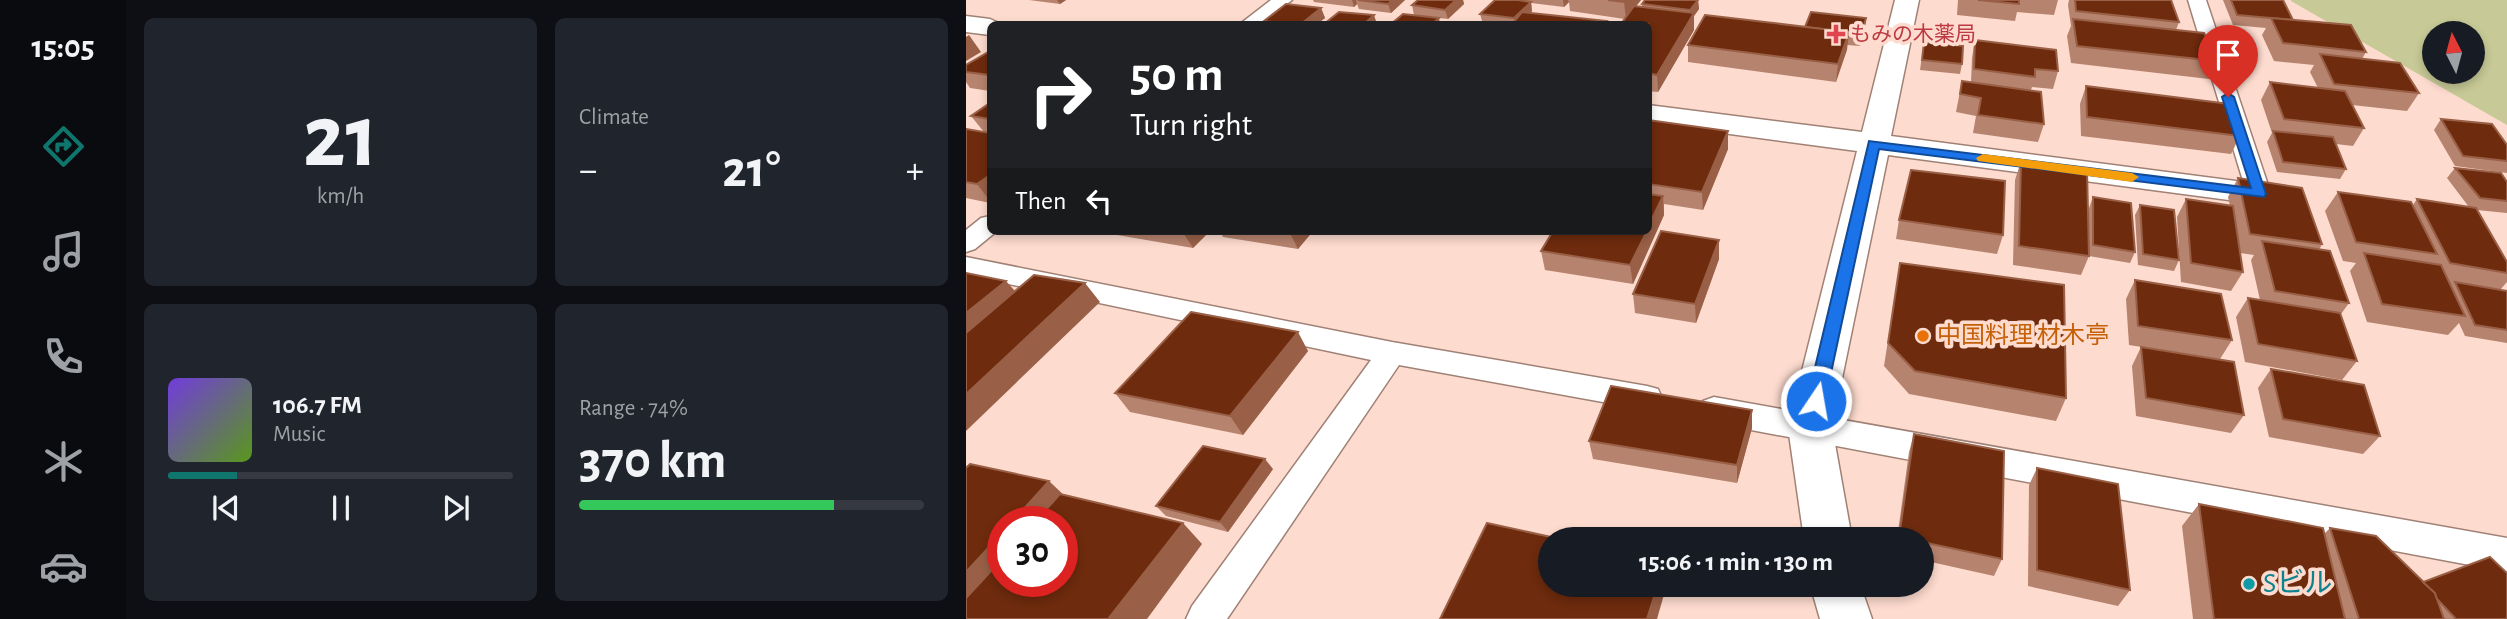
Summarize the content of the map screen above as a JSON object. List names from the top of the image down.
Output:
{
  "places": {
    "health": ["もみの木薬局"],
    "other": ["中国料理 材木亭", "Sビル"]
  },
  "north": "top",
  "page": {
    "tabs": "15:05",
    "tile": [
      ["21", "km/h"],
      "Climate",
      ["Range · 74%", "370 km"]
    ],
    "turn": ["50 m", "Turn right"],
    "heat": ["−", "21°", "+"],
    "then": "Then",
    "song": ["106.7 FM", "Music"],
    "limit": "30",
    "trip": "15:06 · 1 min · 130 m"
  }
}
